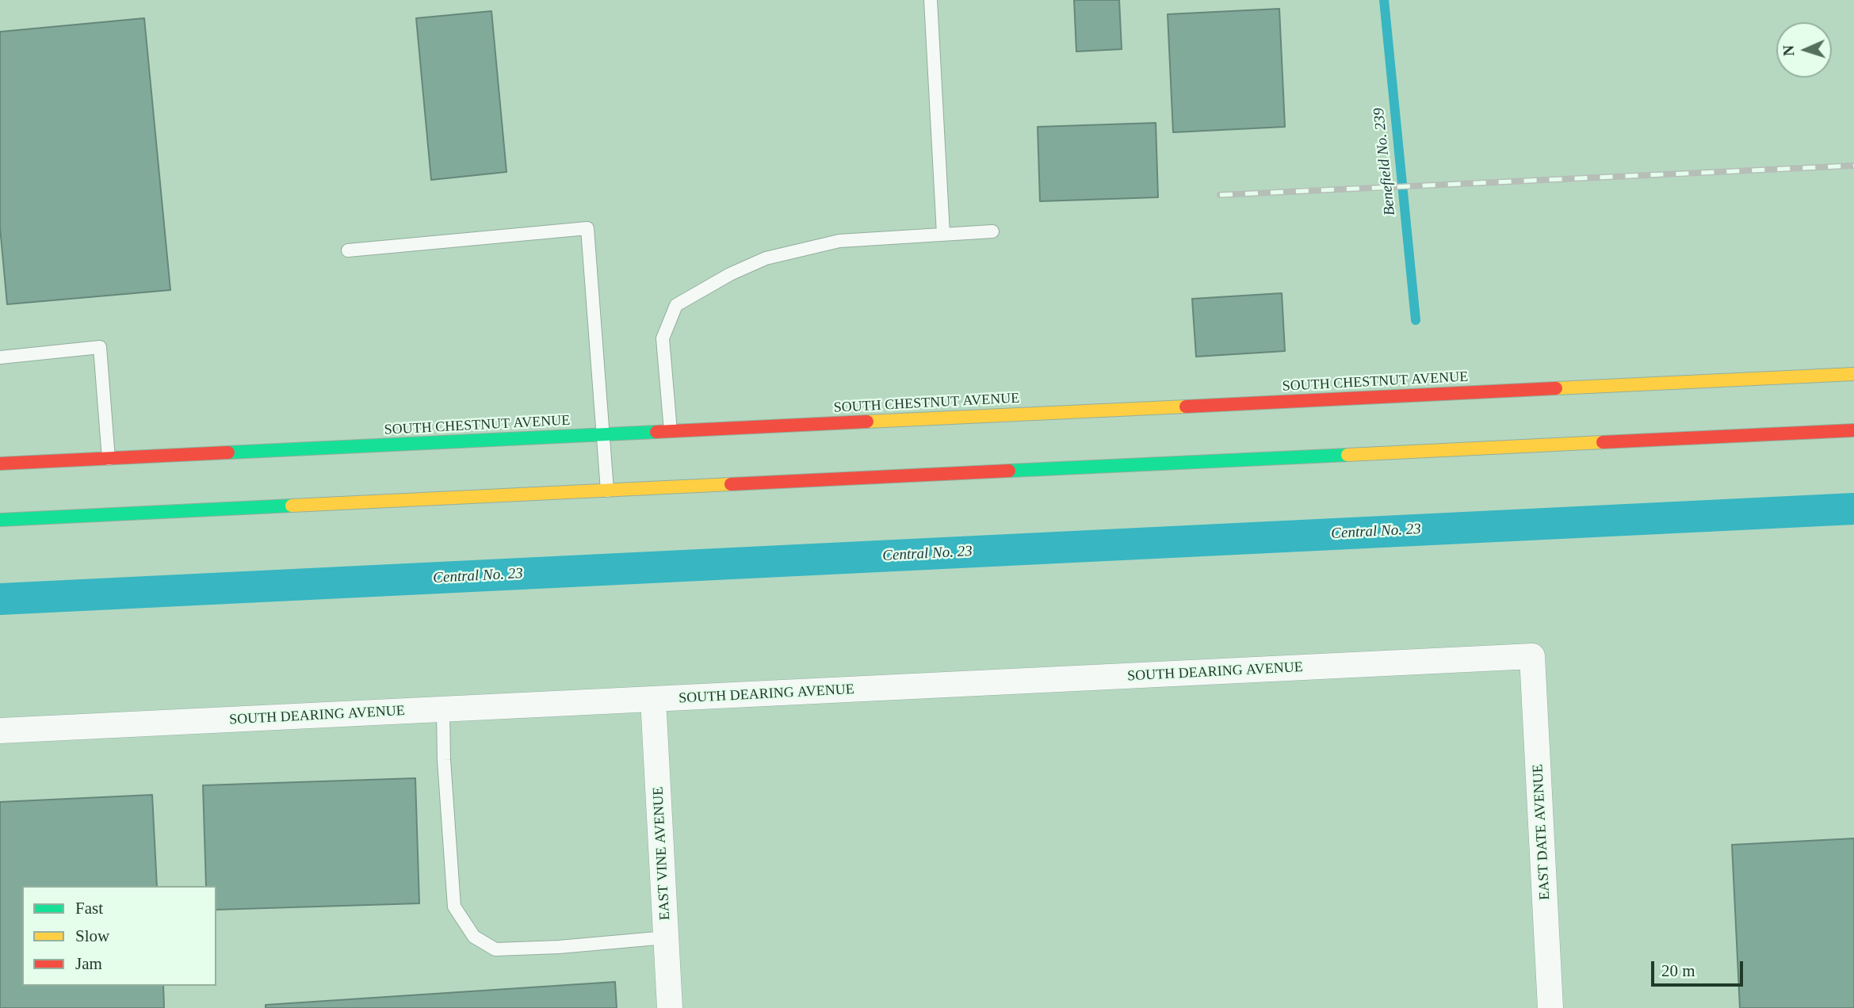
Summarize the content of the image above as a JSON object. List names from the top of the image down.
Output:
{
  "streets": {
    "main road": ["SOUTH CHESTNUT AVENUE"],
    "street": ["SOUTH DEARING AVENUE", "EAST DATE AVENUE", "EAST VINE AVENUE"]
  },
  "crossings": [
    ["SOUTH DEARING AVENUE", "EAST DATE AVENUE"],
    ["SOUTH DEARING AVENUE", "EAST VINE AVENUE"]
  ],
  "water": ["Benefield No. 239", "Central No. 23"],
  "legend": ["Fast", "Slow", "Jam"],
  "scale_bar": "20 m",
  "north": "left"
}
